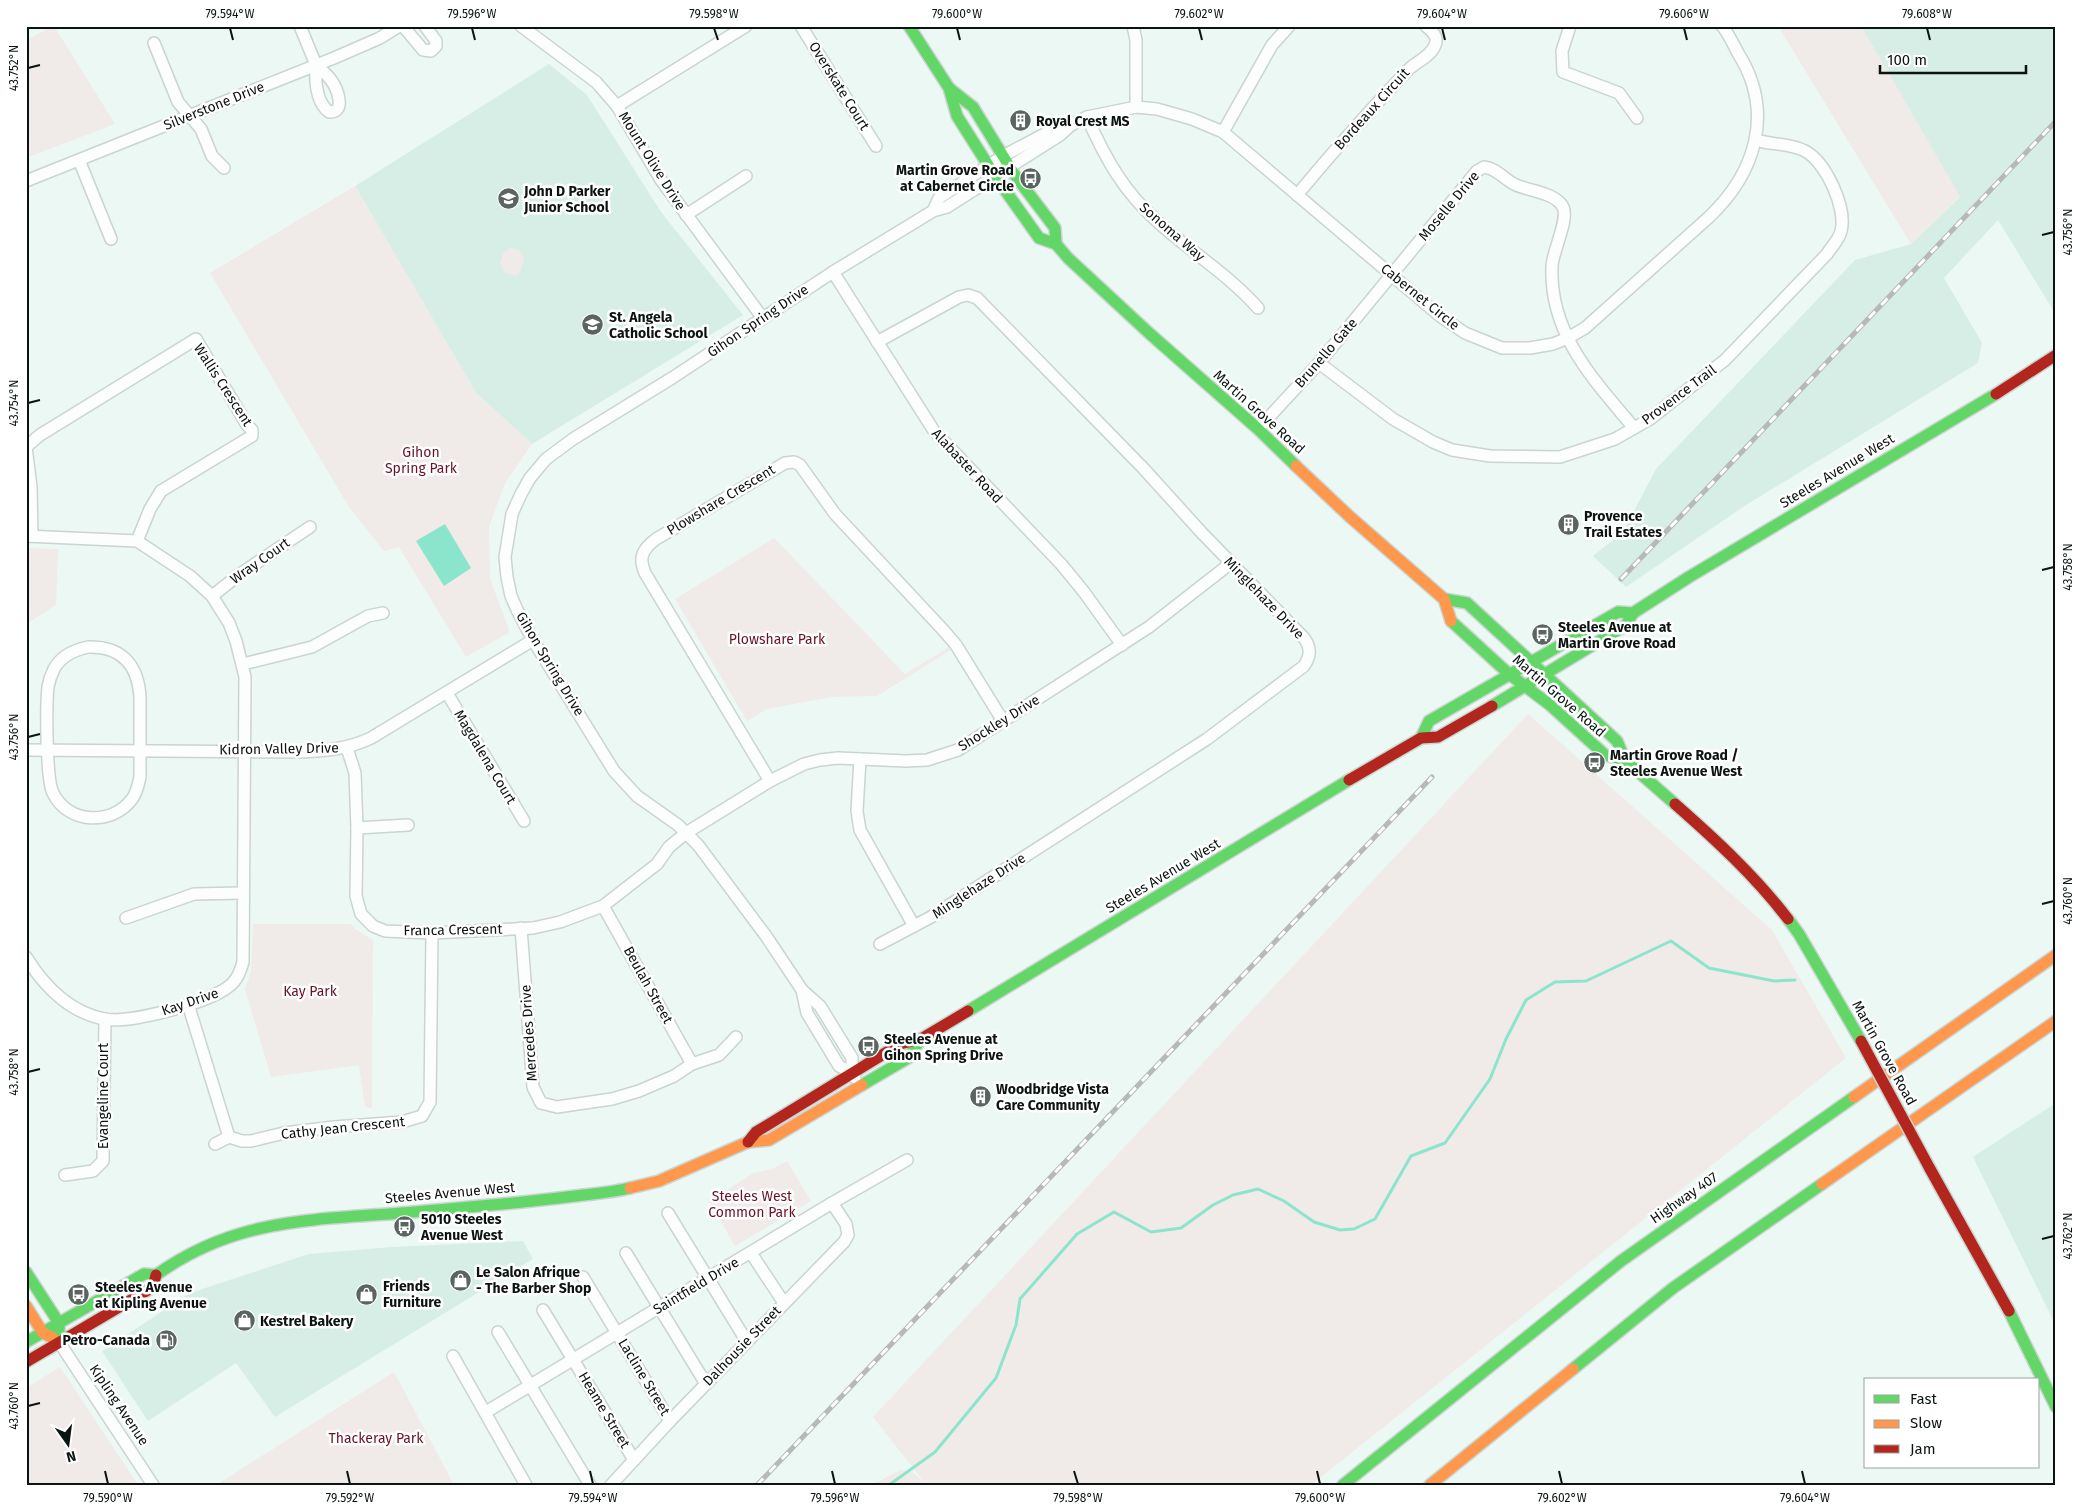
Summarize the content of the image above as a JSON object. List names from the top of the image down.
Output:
{
  "streets": {
    "main road": [
      "Martin Grove Road",
      "Steeles Avenue West",
      "Highway 407",
      "Kipling Avenue"
    ],
    "street": [
      "Overskate Court",
      "Silverstone Drive",
      "Bordeaux Circuit",
      "Mount Olive Drive",
      "Moselle Drive",
      "Sonoma Way",
      "Cabernet Circle",
      "Gihon Spring Drive",
      "Brunello Gate",
      "Wallis Crescent",
      "Provence Trail",
      "Alabaster Road",
      "Plowshare Crescent",
      "Wray Court",
      "Minglehaze Drive",
      "Shockley Drive",
      "Kidron Valley Drive",
      "Magdalena Court",
      "Franca Crescent",
      "Beulah Street",
      "Kay Drive",
      "Mercedes Drive",
      "Evangeline Court",
      "Cathy Jean Crescent",
      "Saintfield Drive",
      "Dalhousie Street",
      "Lacline Street",
      "Heame Street"
    ]
  },
  "crossings": [
    ["Bordeaux Circuit", "Cabernet Circle"],
    ["Mount Olive Drive", "Gihon Spring Drive"],
    ["Moselle Drive", "Cabernet Circle"],
    ["Moselle Drive", "Brunello Gate"],
    ["Moselle Drive", "Provence Trail"],
    ["Sonoma Way", "Cabernet Circle"],
    ["Cabernet Circle", "Gihon Spring Drive"],
    ["Cabernet Circle", "Brunello Gate"],
    ["Cabernet Circle", "Provence Trail"],
    ["Cabernet Circle", "Martin Grove Road"],
    ["Gihon Spring Drive", "Martin Grove Road"],
    ["Gihon Spring Drive", "Alabaster Road"],
    ["Gihon Spring Drive", "Steeles Avenue West"],
    ["Gihon Spring Drive", "Shockley Drive"],
    ["Gihon Spring Drive", "Kidron Valley Drive"],
    ["Gihon Spring Drive", "Franca Crescent"],
    ["Brunello Gate", "Provence Trail"],
    ["Brunello Gate", "Martin Grove Road"],
    ["Wallis Crescent", "Kay Drive"],
    ["Martin Grove Road", "Steeles Avenue West"],
    ["Alabaster Road", "Minglehaze Drive"],
    ["Alabaster Road", "Shockley Drive"],
    ["Steeles Avenue West", "Kipling Avenue"],
    ["Plowshare Crescent", "Shockley Drive"],
    ["Wray Court", "Kay Drive"],
    ["Minglehaze Drive", "Shockley Drive"],
    ["Shockley Drive", "Franca Crescent"],
    ["Kidron Valley Drive", "Magdalena Court"],
    ["Kidron Valley Drive", "Franca Crescent"],
    ["Kidron Valley Drive", "Kay Drive"],
    ["Franca Crescent", "Beulah Street"],
    ["Franca Crescent", "Mercedes Drive"],
    ["Franca Crescent", "Cathy Jean Crescent"],
    ["Beulah Street", "Mercedes Drive"],
    ["Kay Drive", "Evangeline Court"],
    ["Saintfield Drive", "Dalhousie Street"],
    ["Saintfield Drive", "Lacline Street"],
    ["Saintfield Drive", "Heame Street"],
    ["Dalhousie Street", "Lacline Street"],
    ["Dalhousie Street", "Heame Street"]
  ],
  "parks": [
    "Gihon Spring Park",
    "Plowshare Park",
    "Kay Park",
    "Steeles West Common Park",
    "Thackeray Park"
  ],
  "places": {
    "building": ["Royal Crest MS", "Provence Trail Estates", "Woodbridge Vista Care Community"],
    "bus stop": [
      "Martin Grove Road at Cabernet Circle",
      "Steeles Avenue at Martin Grove Road",
      "Martin Grove Road / Steeles Avenue West",
      "Steeles Avenue at Gihon Spring Drive",
      "5010 Steeles Avenue West",
      "Steeles Avenue at Kipling Avenue"
    ],
    "school or university": ["John D Parker Junior School", "St. Angela Catholic School"],
    "shop": ["Le Salon Afrique - The Barber Shop", "Friends Furniture", "Kestrel Bakery"],
    "fuel station": ["Petro-Canada"]
  },
  "legend": ["Fast", "Slow", "Jam"],
  "scale_bar": "100 m",
  "north": "bottom",
  "coordinates": [
    "79.594°W",
    "79.596°W",
    "79.598°W",
    "79.600°W",
    "79.602°W",
    "79.604°W",
    "79.606°W",
    "79.608°W",
    "43.752°N",
    "43.756°N",
    "43.754°N",
    "43.758°N",
    "43.760°N",
    "43.762°N",
    "79.590°W",
    "79.592°W"
  ]
}
